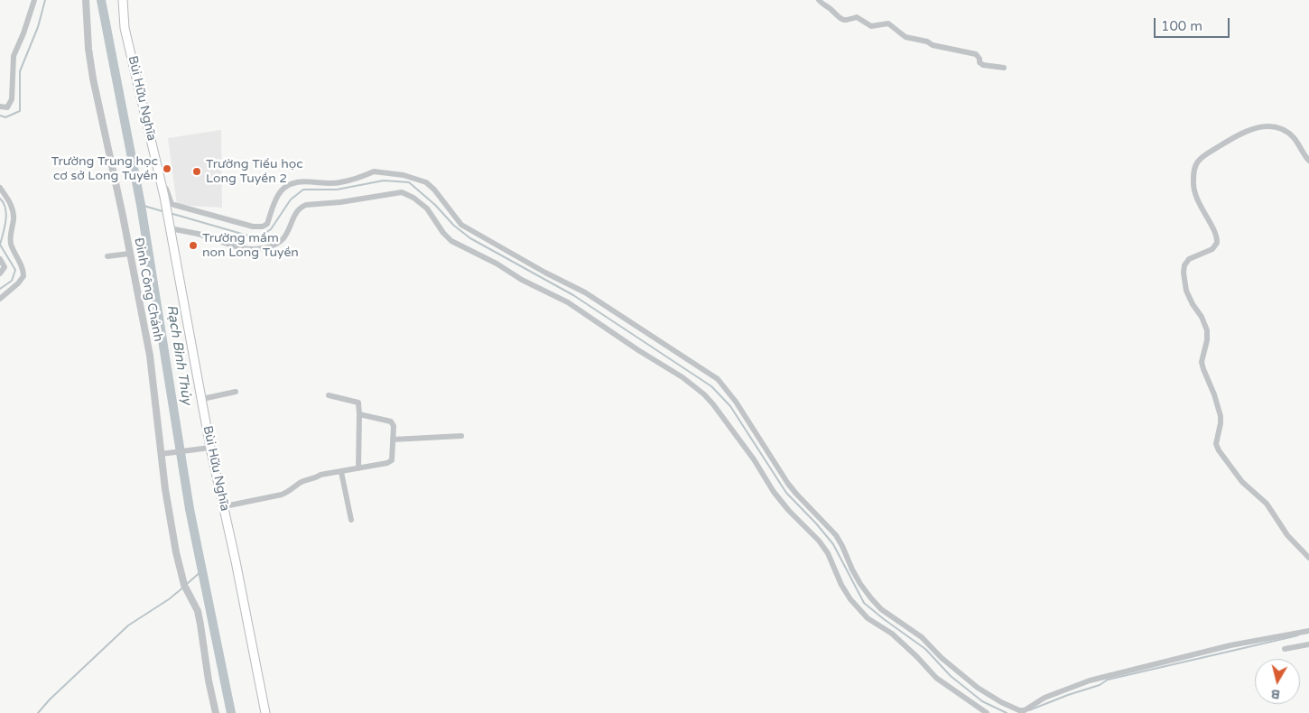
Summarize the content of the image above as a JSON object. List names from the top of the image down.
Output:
{
  "streets": {
    "main road": ["Bùi Hữu Nghĩa"],
    "street": ["Đinh Công Chánh"]
  },
  "water": ["Rạch Bình Thủy"],
  "places": ["Trường Trung học cơ sở Long Tuyền", "Trường Tiểu học Long Tuyền 2", "Trường mầm non Long Tuyền"],
  "scale_bar": "100 m",
  "north": "bottom"
}
